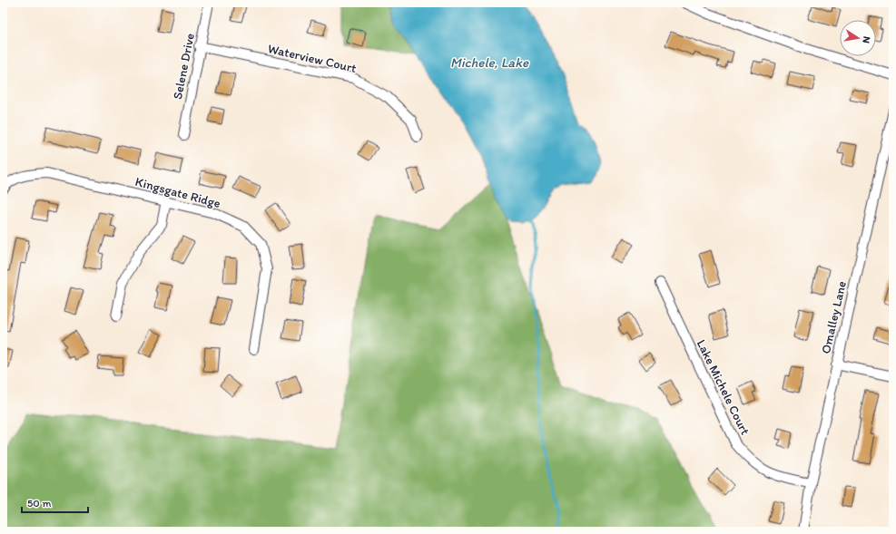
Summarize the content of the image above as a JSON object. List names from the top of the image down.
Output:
{
  "streets": {
    "street": [
      "Waterview Court",
      "Selene Drive",
      "Kingsgate Ridge",
      "Omalley Lane",
      "Lake Michele Court"
    ]
  },
  "crossings": [
    ["Waterview Court", "Selene Drive"],
    ["Omalley Lane", "Lake Michele Court"]
  ],
  "water": ["Michele, Lake"],
  "scale_bar": "50 m",
  "north": "right"
}
